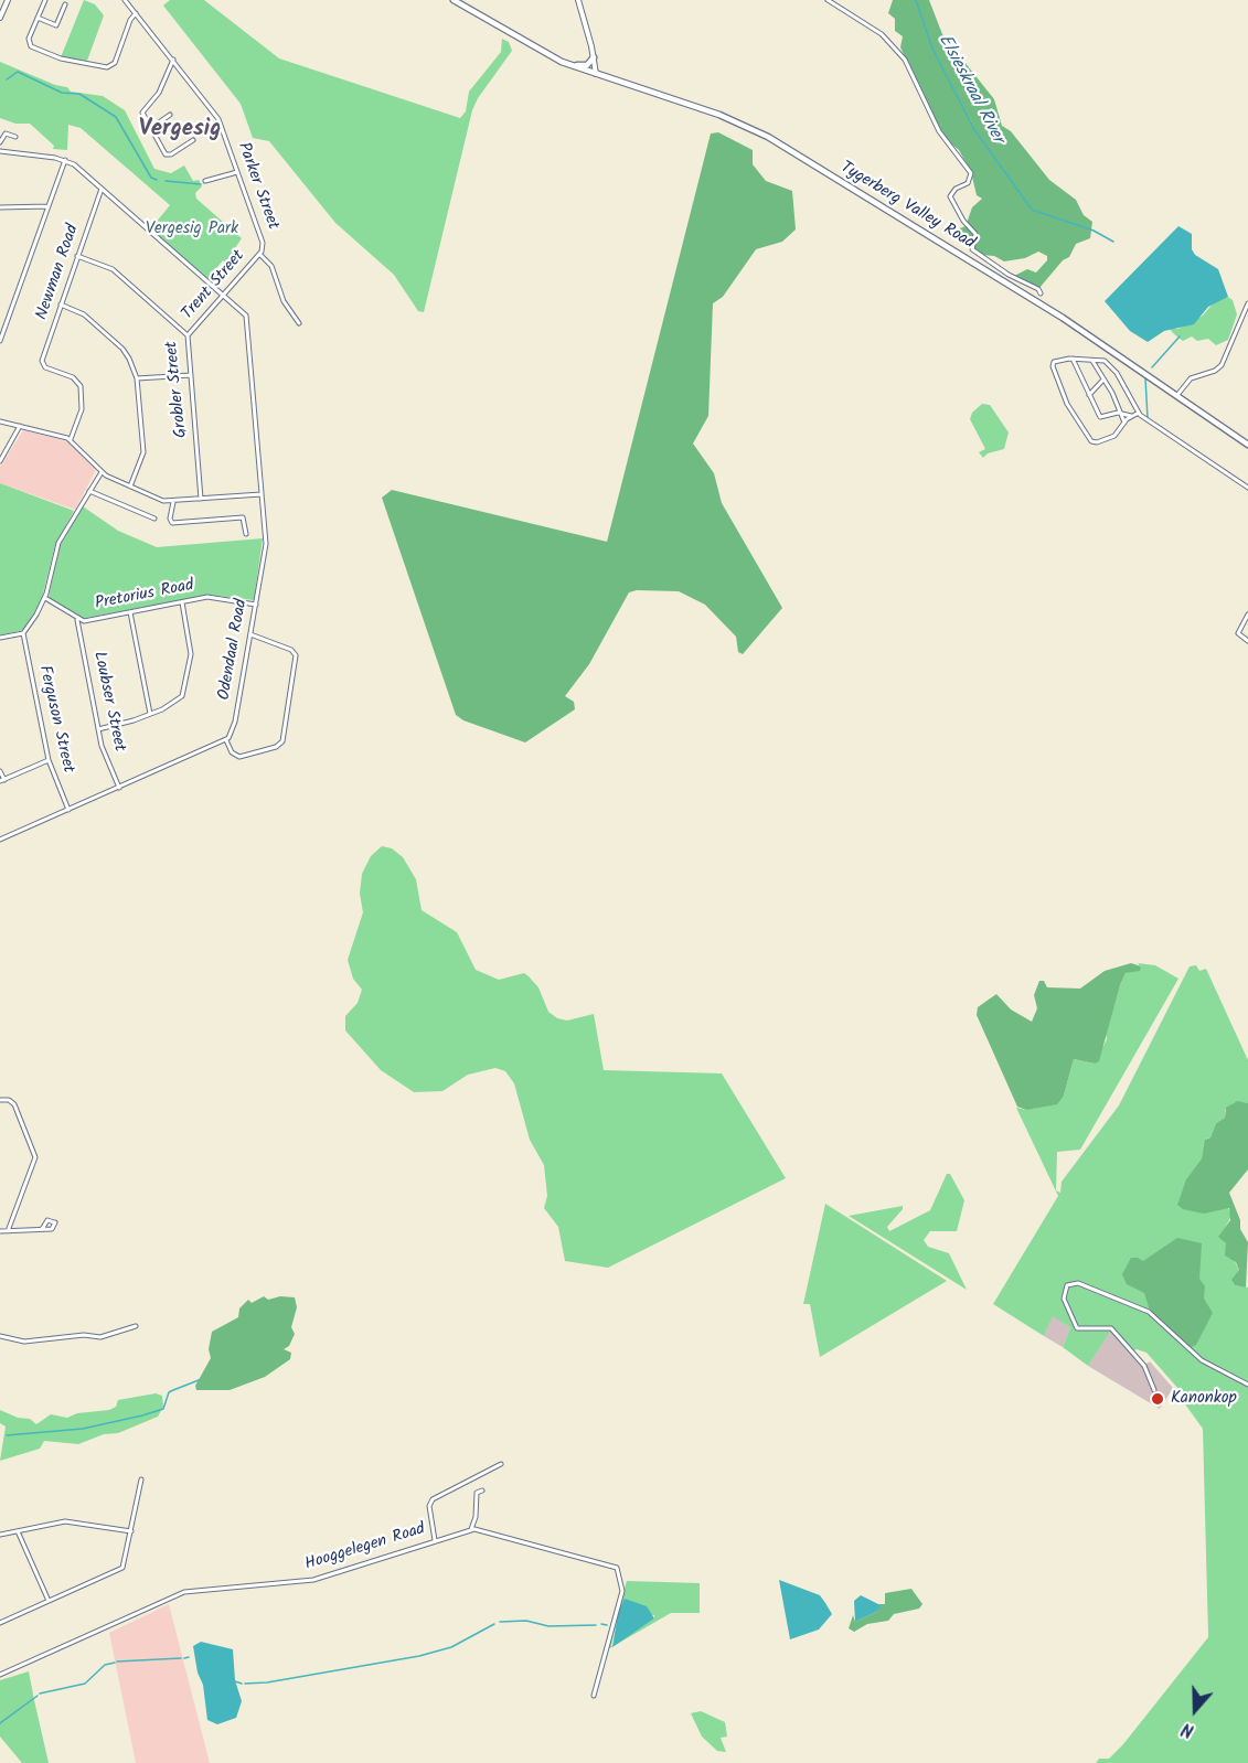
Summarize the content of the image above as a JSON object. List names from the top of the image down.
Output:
{
  "streets": {
    "main road": ["Tygerberg Valley Road"],
    "street": [
      "Parker Street",
      "Newman Road",
      "Trent Street",
      "Grobler Street",
      "Pretorius Road",
      "Odendaal Road",
      "Loubser Street",
      "Ferguson Street",
      "Hooggelegen Road"
    ]
  },
  "crossings": [
    ["Parker Street", "Trent Street"],
    ["Newman Road", "Grobler Street"],
    ["Trent Street", "Grobler Street"],
    ["Trent Street", "Odendaal Road"],
    ["Pretorius Road", "Odendaal Road"],
    ["Pretorius Road", "Loubser Street"]
  ],
  "districts": ["Vergesig"],
  "water": ["Elsieskraal River"],
  "parks": ["Vergesig Park"],
  "places": ["Kanonkop"],
  "north": "bottom"
}
